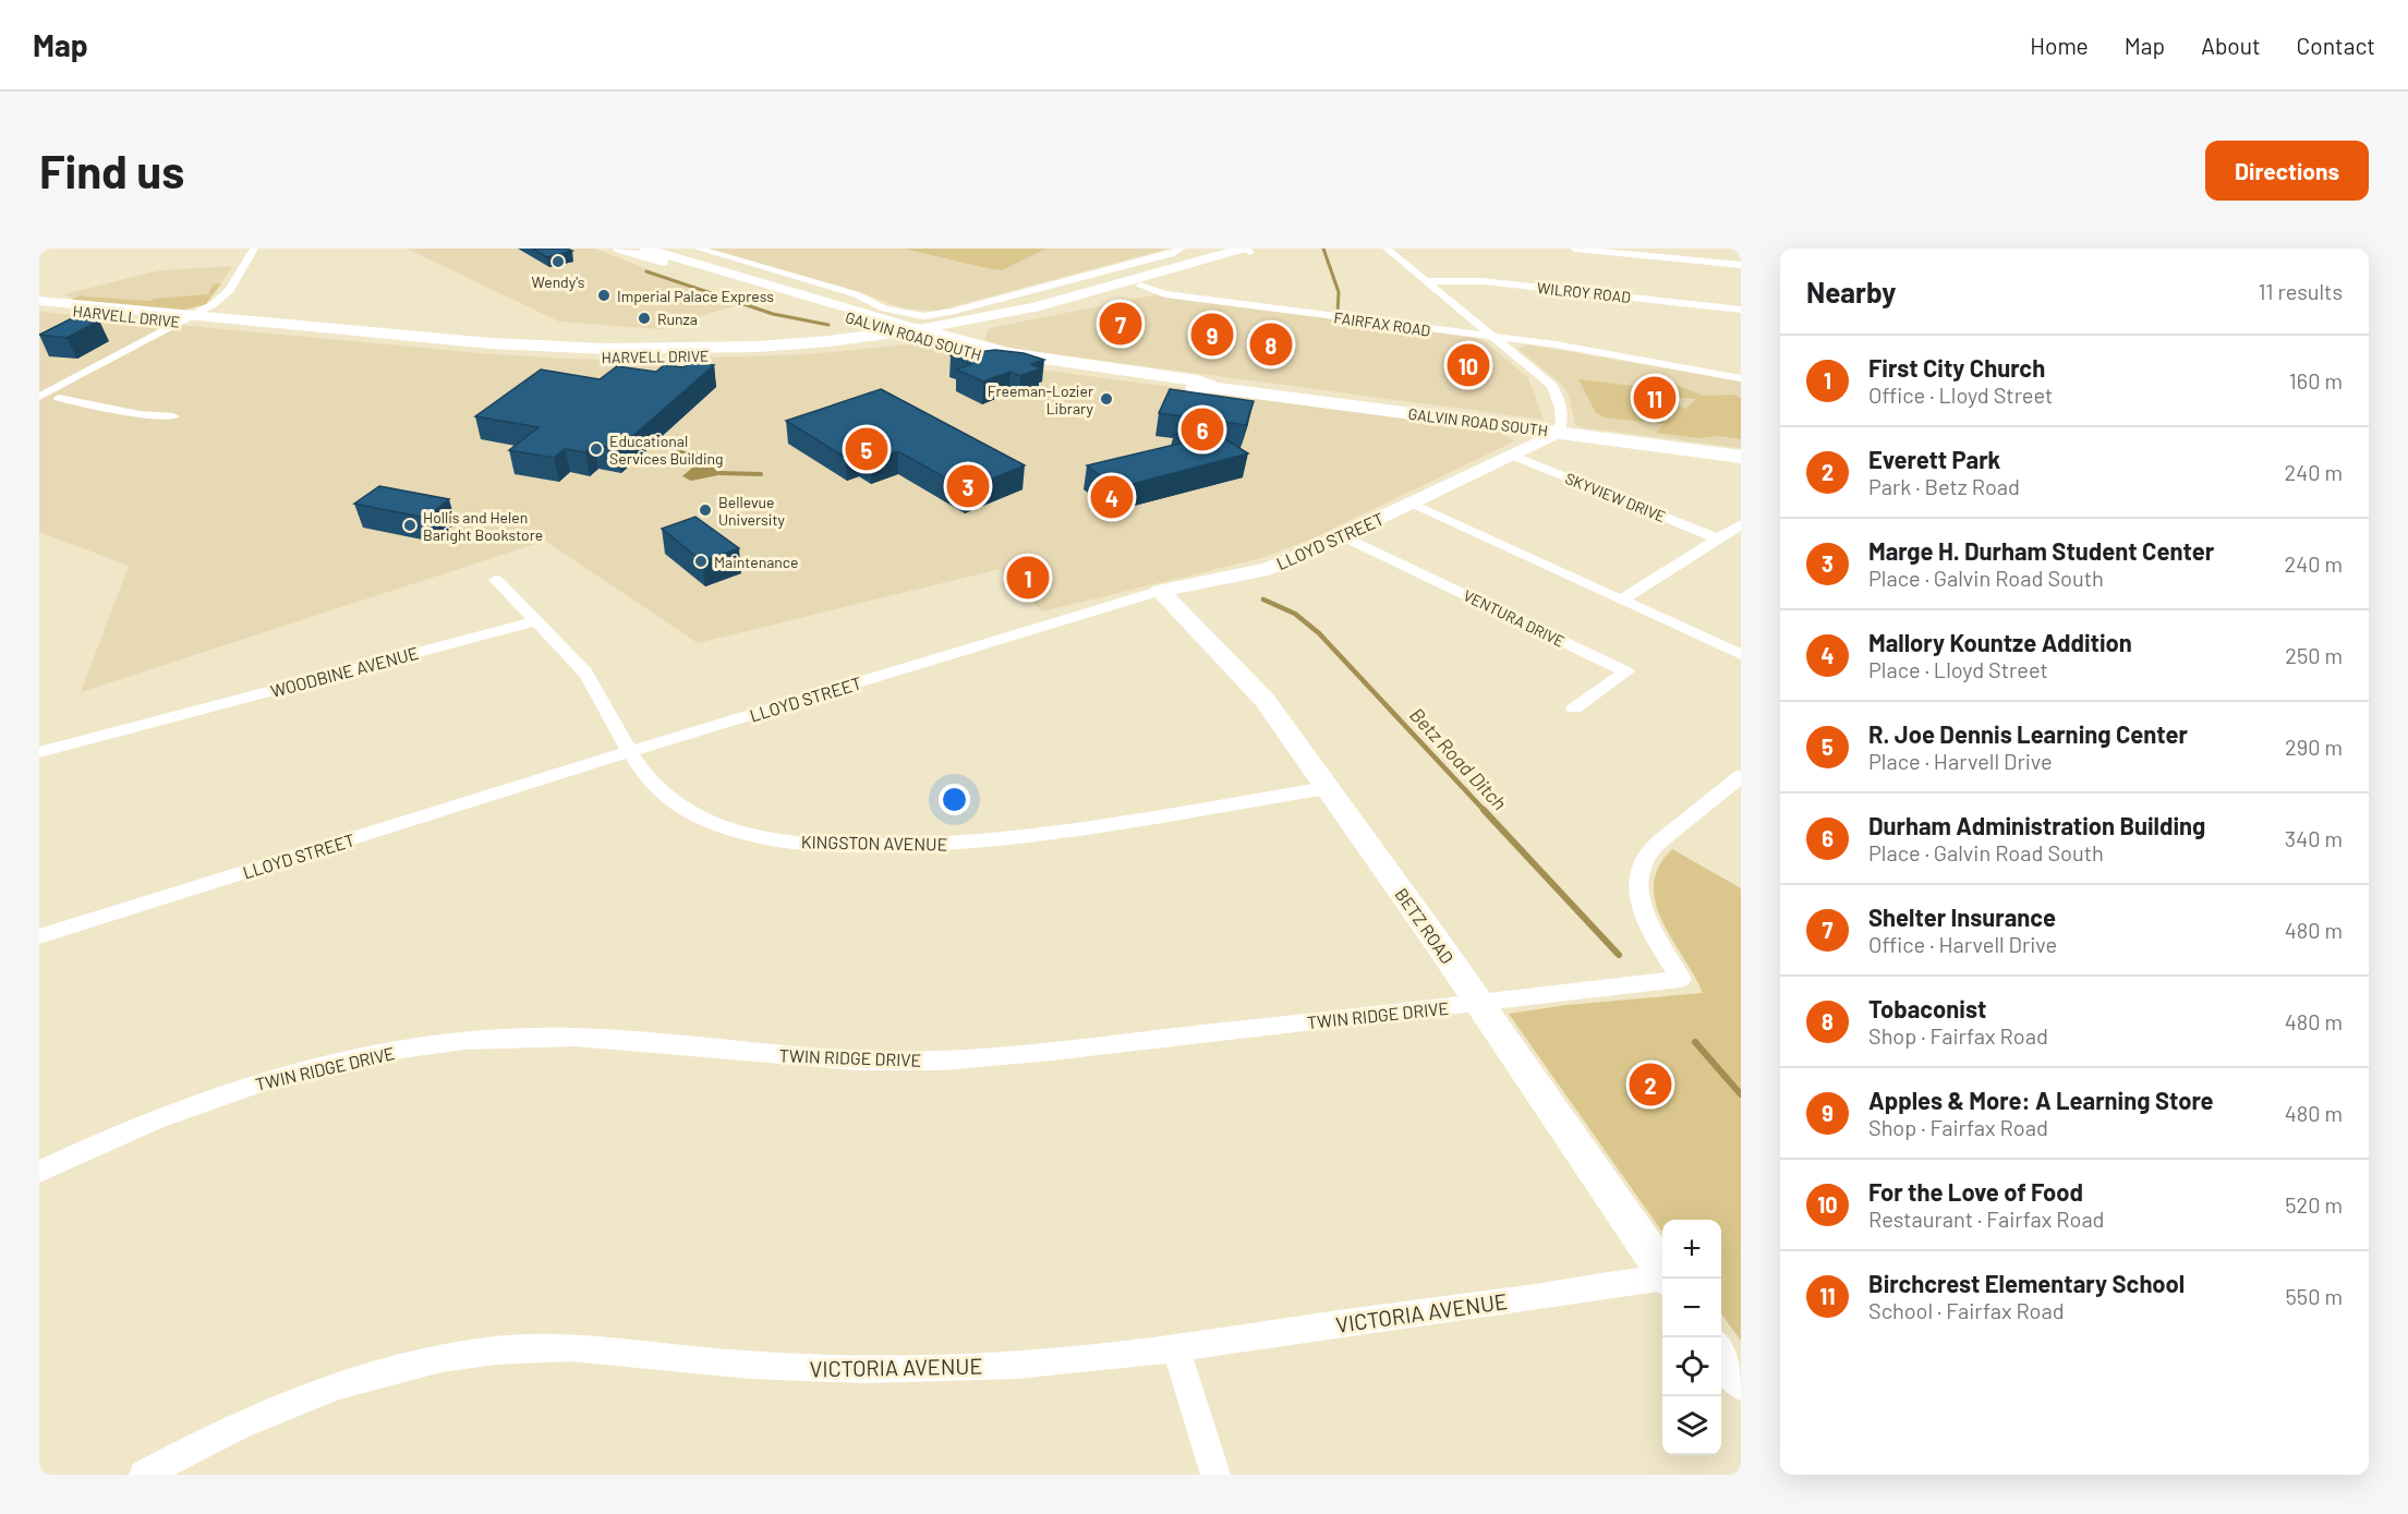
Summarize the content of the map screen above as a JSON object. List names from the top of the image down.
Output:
{
  "streets": {
    "main road": [
      "HARVELL DRIVE",
      "GALVIN ROAD SOUTH",
      "LLOYD STREET",
      "BETZ ROAD"
    ],
    "street": [
      "WILROY ROAD",
      "FAIRFAX ROAD",
      "SKYVIEW DRIVE",
      "VENTURA DRIVE",
      "WOODBINE AVENUE",
      "KINGSTON AVENUE",
      "TWIN RIDGE DRIVE",
      "VICTORIA AVENUE"
    ]
  },
  "crossings": [
    ["HARVELL DRIVE", "FAIRFAX ROAD"],
    ["HARVELL DRIVE", "GALVIN ROAD SOUTH"],
    ["GALVIN ROAD SOUTH", "LLOYD STREET"],
    ["SKYVIEW DRIVE", "LLOYD STREET"],
    ["LLOYD STREET", "VENTURA DRIVE"],
    ["LLOYD STREET", "KINGSTON AVENUE"],
    ["LLOYD STREET", "BETZ ROAD"],
    ["WOODBINE AVENUE", "KINGSTON AVENUE"],
    ["KINGSTON AVENUE", "BETZ ROAD"],
    ["BETZ ROAD", "TWIN RIDGE DRIVE"]
  ],
  "water": ["Betz Road Ditch"],
  "places": [
    "Wendy's",
    "Imperial Palace Express",
    "Runza",
    "Freeman-Lozier Library",
    "Educational Services Building",
    "Bellevue University",
    "Hollis and Helen Baright Bookstore",
    "Maintenance"
  ],
  "page": {
    "header": "Map",
    "nav": [
      "Home",
      "Map",
      "About",
      "Contact"
    ],
    "buttons": "Directions",
    "title": "Find us",
    "heading": ["Nearby", "11 results"],
    "pins": [
      "7",
      "9",
      "8",
      "10",
      "11",
      "6",
      "5",
      "3",
      "4",
      "1",
      "2"
    ],
    "list": [
      {
        "mark": "1",
        "name": "First City Church",
        "note": "Office · Lloyd Street",
        "value": "160 m"
      },
      {
        "mark": "2",
        "name": "Everett Park",
        "note": "Park · Betz Road",
        "value": "240 m"
      },
      {
        "mark": "3",
        "name": "Marge H. Durham Student Center",
        "note": "Place · Galvin Road South",
        "value": "240 m"
      },
      {
        "mark": "4",
        "name": "Mallory Kountze Addition",
        "note": "Place · Lloyd Street",
        "value": "250 m"
      },
      {
        "mark": "5",
        "name": "R. Joe Dennis Learning Center",
        "note": "Place · Harvell Drive",
        "value": "290 m"
      },
      {
        "mark": "6",
        "name": "Durham Administration Building",
        "note": "Place · Galvin Road South",
        "value": "340 m"
      },
      {
        "mark": "7",
        "name": "Shelter Insurance",
        "note": "Office · Harvell Drive",
        "value": "480 m"
      },
      {
        "mark": "8",
        "name": "Tobaconist",
        "note": "Shop · Fairfax Road",
        "value": "480 m"
      },
      {
        "mark": "9",
        "name": "Apples & More: A Learning Store",
        "note": "Shop · Fairfax Road",
        "value": "480 m"
      },
      {
        "mark": "10",
        "name": "For the Love of Food",
        "note": "Restaurant · Fairfax Road",
        "value": "520 m"
      },
      {
        "mark": "11",
        "name": "Birchcrest Elementary School",
        "note": "School · Fairfax Road",
        "value": "550 m"
      }
    ],
    "map_buttons": ["+", "−"]
  }
}
